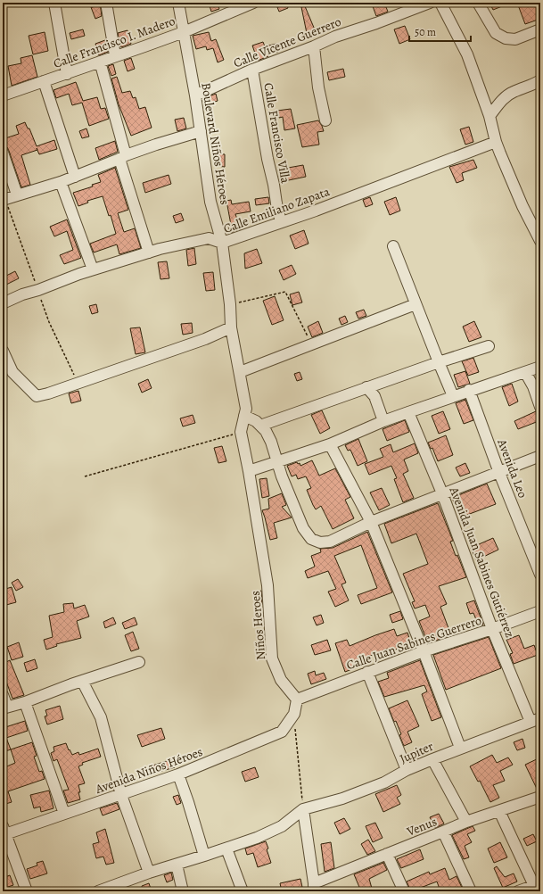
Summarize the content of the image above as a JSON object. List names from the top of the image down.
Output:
{
  "streets": {
    "street": [
      "Calle Francisco I. Madero",
      "Calle Vicente Guerrero",
      "Calle Francisco Villa",
      "Boulevard Niños Héroes",
      "Calle Emiliano Zapata",
      "Avenida Leo",
      "Avenida Juan Sabines Gutiérrez",
      "Niños Heroes",
      "Calle Juan Sabines Guerrero",
      "Jupiter",
      "Avenida Niños Héroes",
      "Venus"
    ]
  },
  "crossings": [
    ["Calle Francisco I. Madero", "Boulevard Niños Héroes"],
    ["Calle Vicente Guerrero", "Calle Francisco Villa"],
    ["Calle Vicente Guerrero", "Boulevard Niños Héroes"],
    ["Calle Francisco Villa", "Calle Emiliano Zapata"],
    ["Boulevard Niños Héroes", "Calle Emiliano Zapata"],
    ["Boulevard Niños Héroes", "Niños Heroes"],
    ["Avenida Juan Sabines Gutiérrez", "Calle Juan Sabines Guerrero"],
    ["Avenida Juan Sabines Gutiérrez", "Jupiter"],
    ["Niños Heroes", "Calle Juan Sabines Guerrero"]
  ],
  "scale_bar": "50 m"
}
